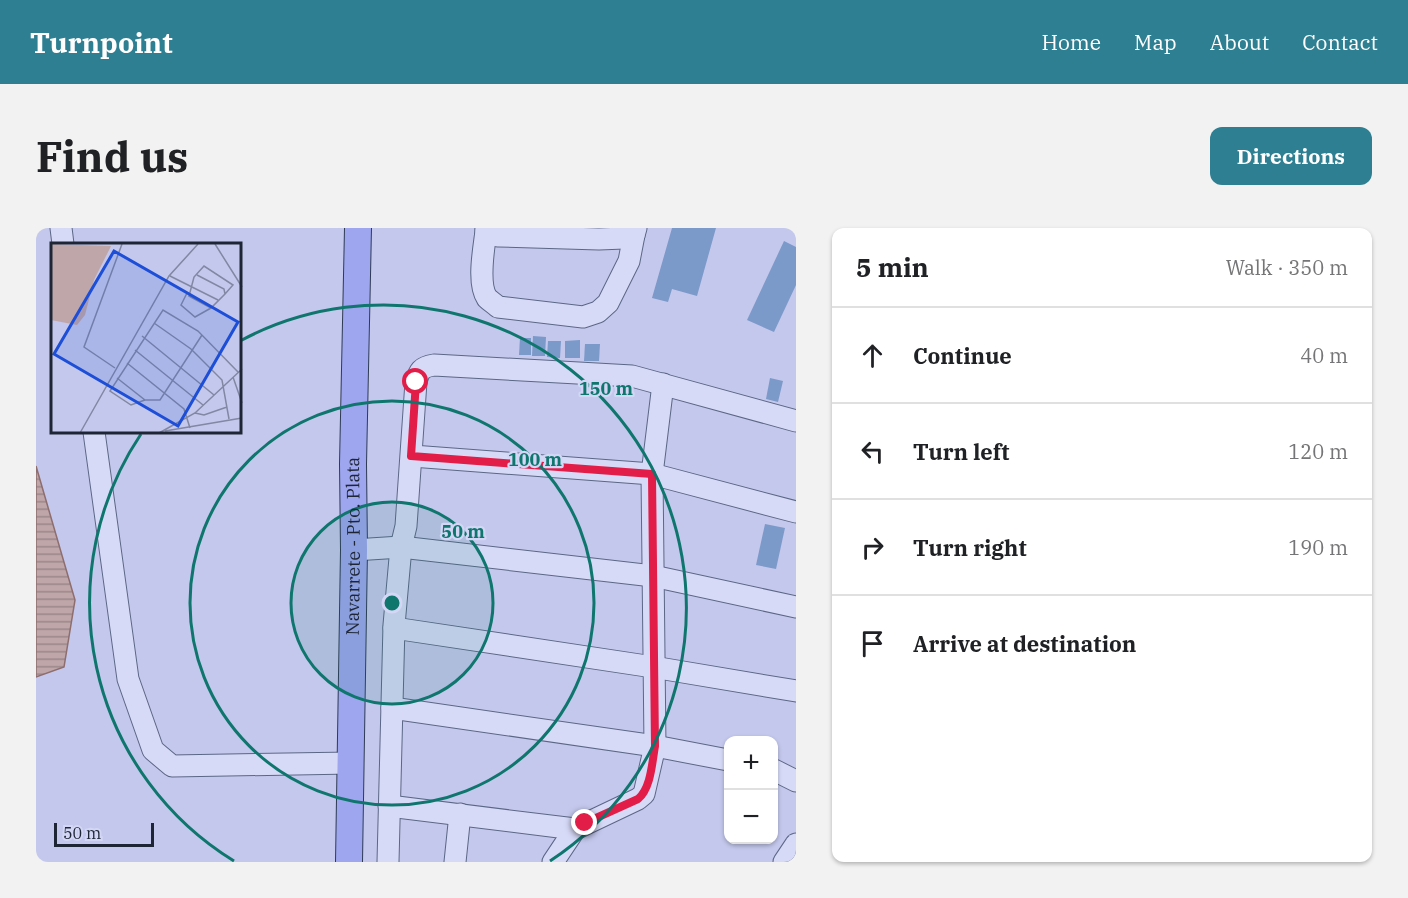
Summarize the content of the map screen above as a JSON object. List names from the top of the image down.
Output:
{
  "streets": {
    "main road": ["Navarrete - Pto. Plata"]
  },
  "scale_bar": "50 m",
  "page": {
    "header": "Turnpoint",
    "nav": [
      "Home",
      "Map",
      "About",
      "Contact"
    ],
    "buttons": "Directions",
    "title": "Find us",
    "heading": ["5 min", "Walk · 350 m"],
    "list": [
      ["Continue", "40 m"],
      ["Turn left", "120 m"],
      ["Turn right", "190 m"],
      "Arrive at destination"
    ],
    "map_buttons": ["+", "−"],
    "scale": "50 m"
  },
  "rings": ["150 m", "100 m", "50 m"]
}
